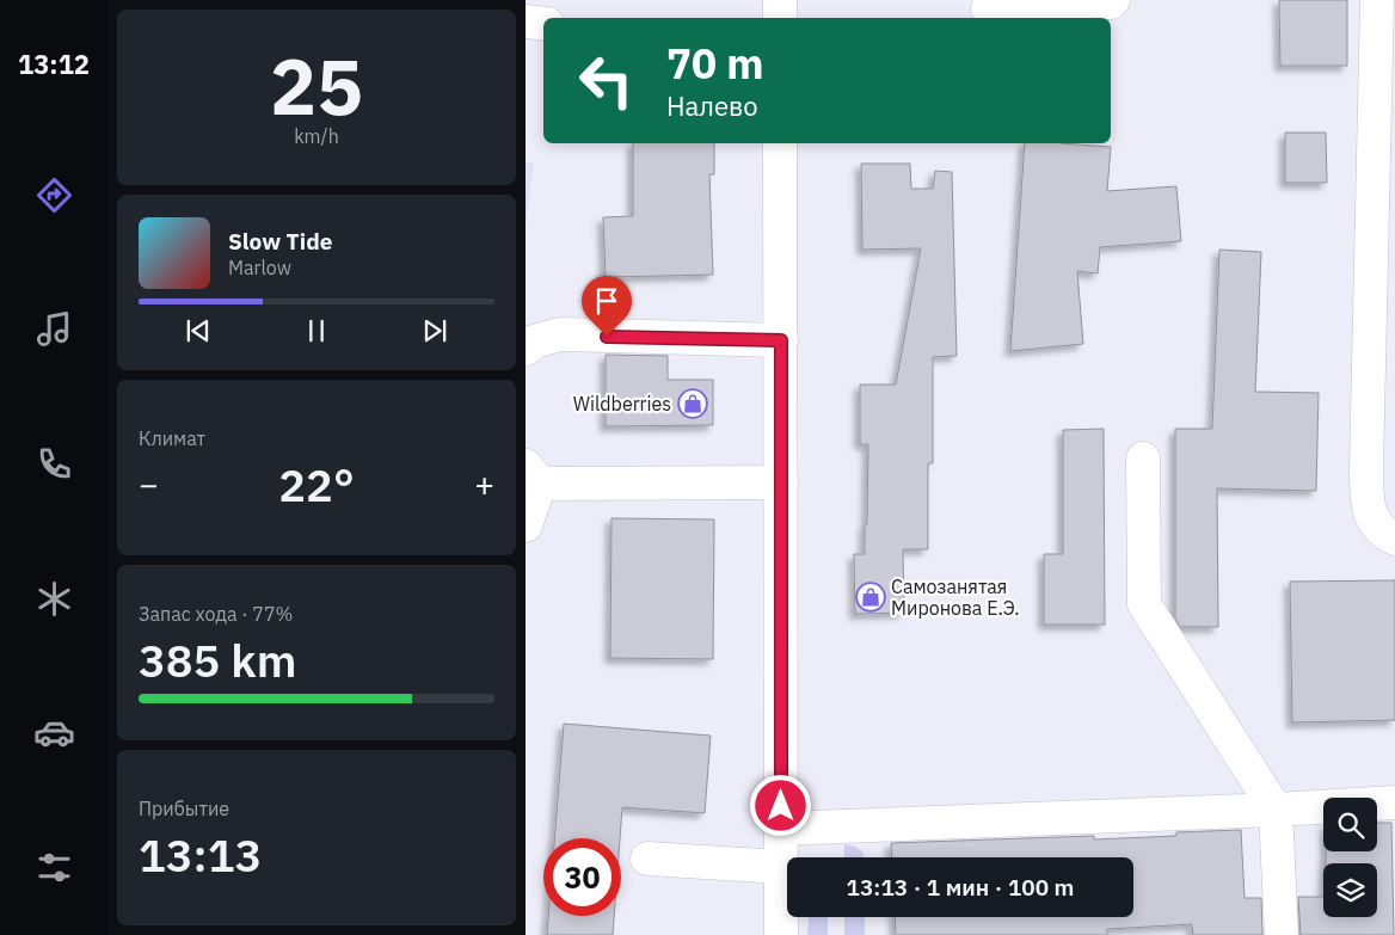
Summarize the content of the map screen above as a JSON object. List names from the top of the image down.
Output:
{
  "places": {
    "shop": ["Wildberries", "Самозанятая Миронова Е.Э."]
  },
  "page": {
    "tabs": "13:12",
    "tile": [
      ["25", "km/h"],
      "Климат",
      ["Запас хода · 77%", "385 km"],
      ["Прибытие", "13:13"]
    ],
    "turn": ["70 m", "Налево"],
    "song": ["Slow Tide", "Marlow"],
    "heat": ["−", "22°", "+"],
    "limit": "30",
    "trip": "13:13 · 1 мин · 100 m"
  }
}
